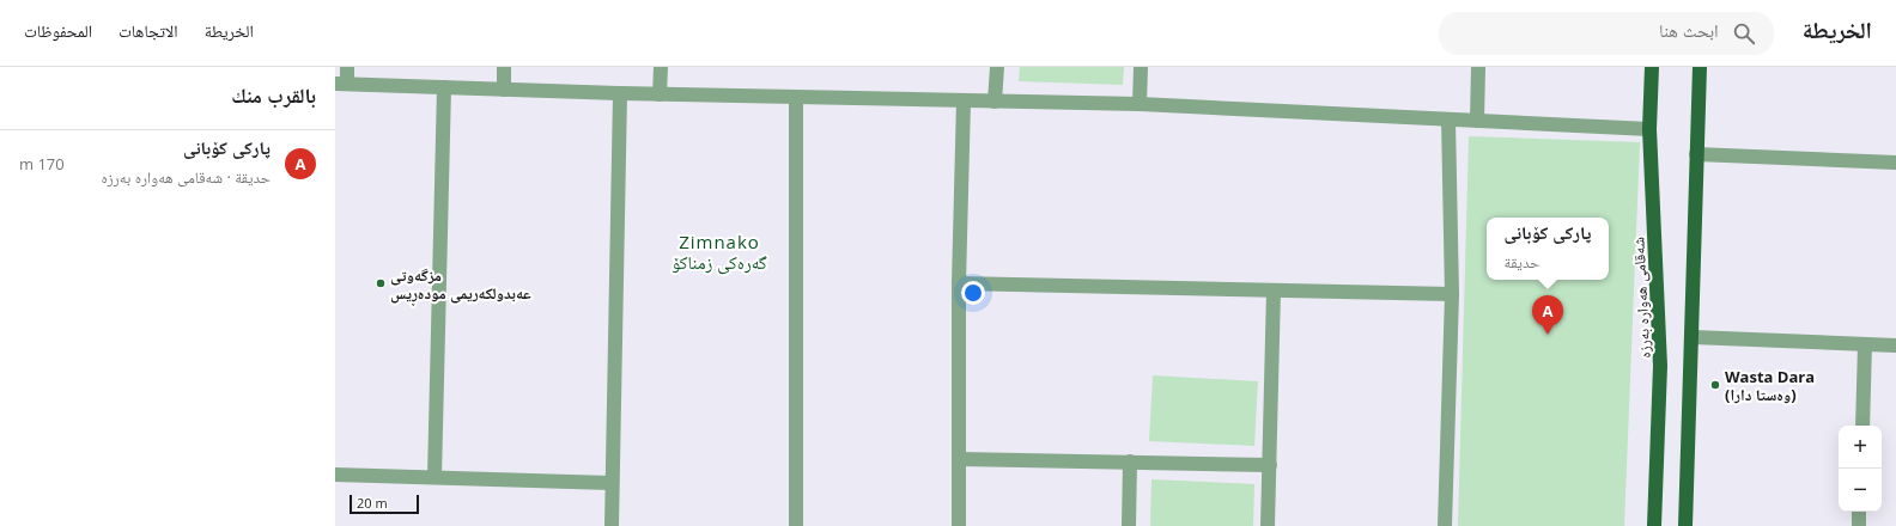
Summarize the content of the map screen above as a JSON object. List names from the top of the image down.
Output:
{
  "streets": {
    "main road": ["شەقامی هەوارە بەرزە"]
  },
  "districts": ["Zimnako گەرەکی زمناکۆ"],
  "places": ["مزگەوتی عەبدولکەریمی مودەڕیس", "Wasta Dara (وەستا دارا)"],
  "scale_bar": "20 m",
  "page": {
    "header": "الخريطة",
    "search": "ابحث هنا",
    "nav": ["الخريطة", "الاتجاهات", "المحفوظات"],
    "heading": "بالقرب منك",
    "list": [
      {
        "mark": "A",
        "name": "پارکی کۆبانی",
        "note": "حديقة · شەقامی هەوارە بەرزە",
        "value": "170 m"
      }
    ],
    "popup": ["پارکی کۆبانی", "حديقة"],
    "pins": "A",
    "map_buttons": ["+", "−"],
    "scale": "20 m"
  }
}
